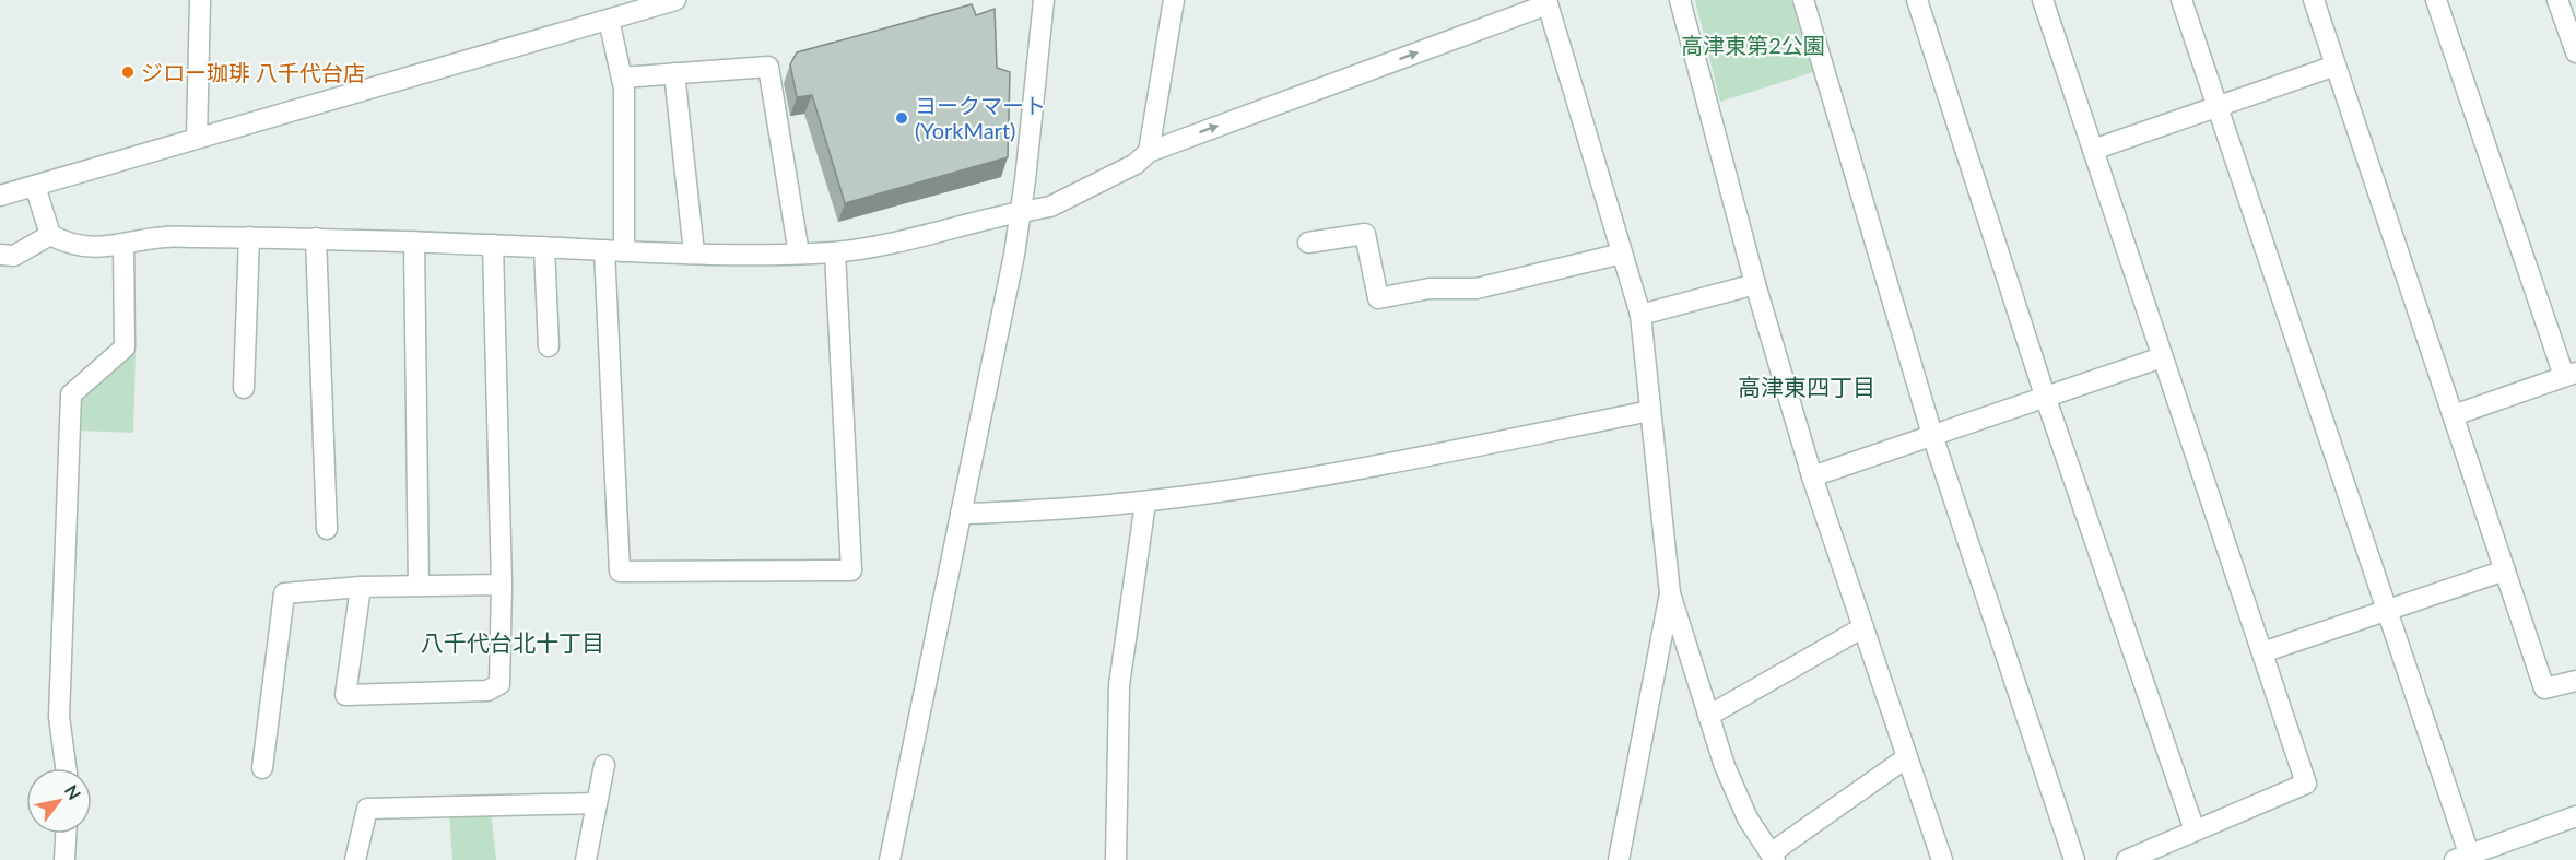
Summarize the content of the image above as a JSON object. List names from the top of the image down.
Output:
{
  "districts": ["高津東四丁目", "八千代台北十丁目"],
  "parks": ["高津東第2公園"],
  "places": ["ジロー珈琲 八千代台店", "ヨークマート (YorkMart)"],
  "north": "top right"
}
